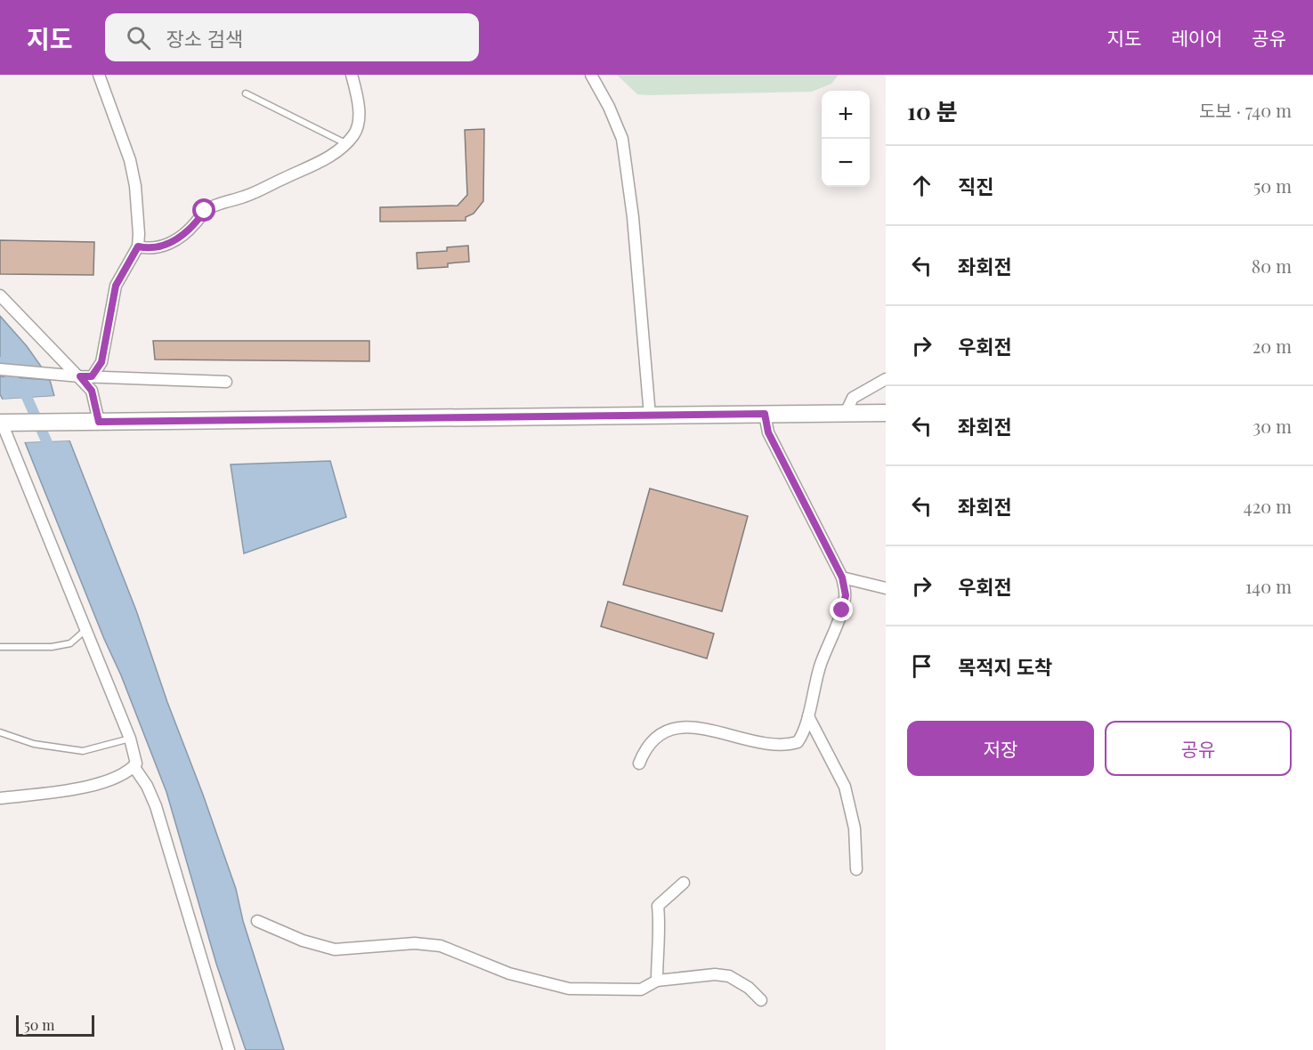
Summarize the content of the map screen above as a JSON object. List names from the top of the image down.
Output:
{
  "scale_bar": "50 m",
  "page": {
    "header": "지도",
    "search": "장소 검색",
    "nav": ["지도", "레이어", "공유"],
    "heading": ["10 분", "도보 · 740 m"],
    "map_buttons": ["+", "−"],
    "list": [
      ["직진", "50 m"],
      ["좌회전", "80 m"],
      ["우회전", "20 m"],
      ["좌회전", "30 m"],
      ["좌회전", "420 m"],
      ["우회전", "140 m"],
      "목적지 도착"
    ],
    "buttons": ["저장", "공유"],
    "scale": "50 m"
  }
}
